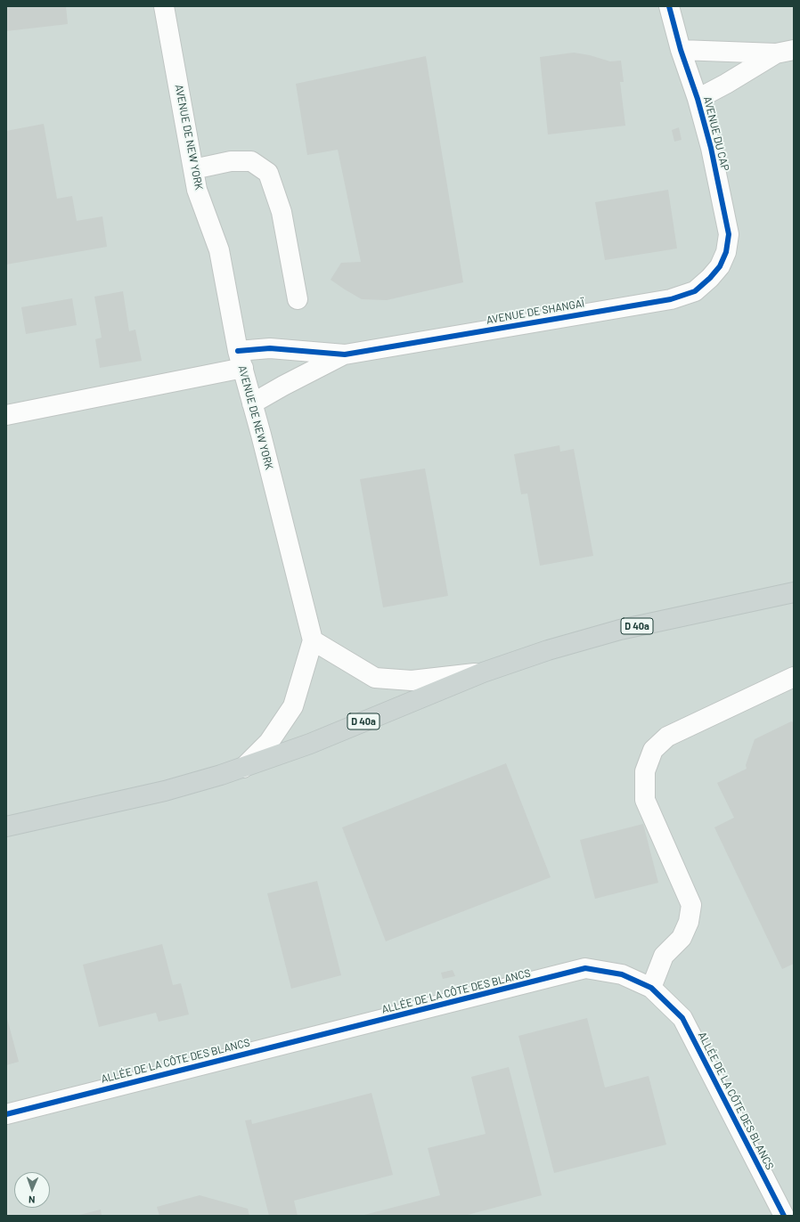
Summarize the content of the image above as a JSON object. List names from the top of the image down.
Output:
{
  "streets": {
    "main road": ["D 40a"],
    "street": [
      "AVENUE DU CAP",
      "AVENUE DE NEW YORK",
      "AVENUE DE SHANGAÏ",
      "ALLÉE DE LA CÔTE DES BLANCS"
    ]
  },
  "crossings": [
    ["AVENUE DU CAP", "AVENUE DE SHANGAÏ"]
  ],
  "north": "bottom"
}
